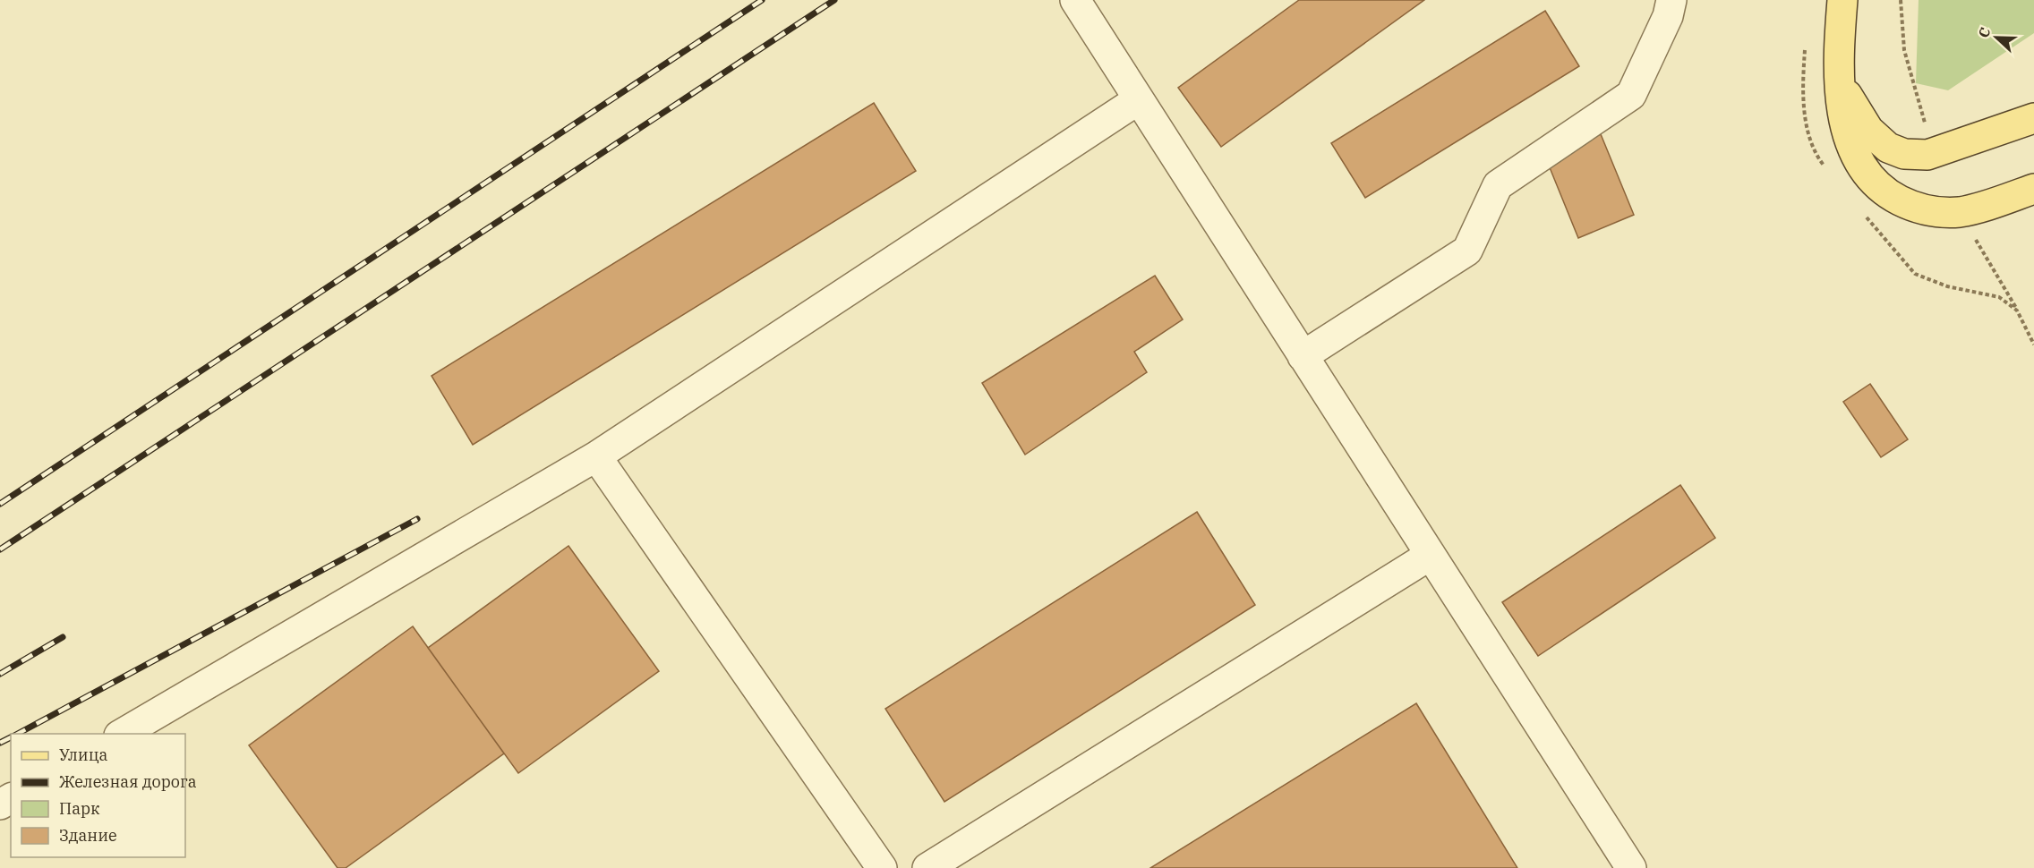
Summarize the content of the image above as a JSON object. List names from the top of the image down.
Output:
{
  "legend": [
    "Улица",
    "Железная дорога",
    "Парк",
    "Здание"
  ],
  "north": "left"
}
